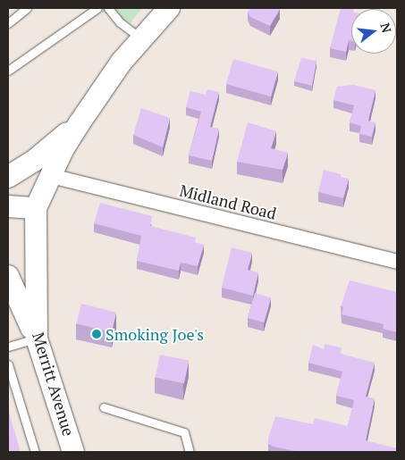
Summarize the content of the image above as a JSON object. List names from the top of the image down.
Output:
{
  "streets": {
    "street": ["Midland Road", "Merritt Avenue"]
  },
  "places": ["Smoking Joe's"],
  "north": "right"
}
